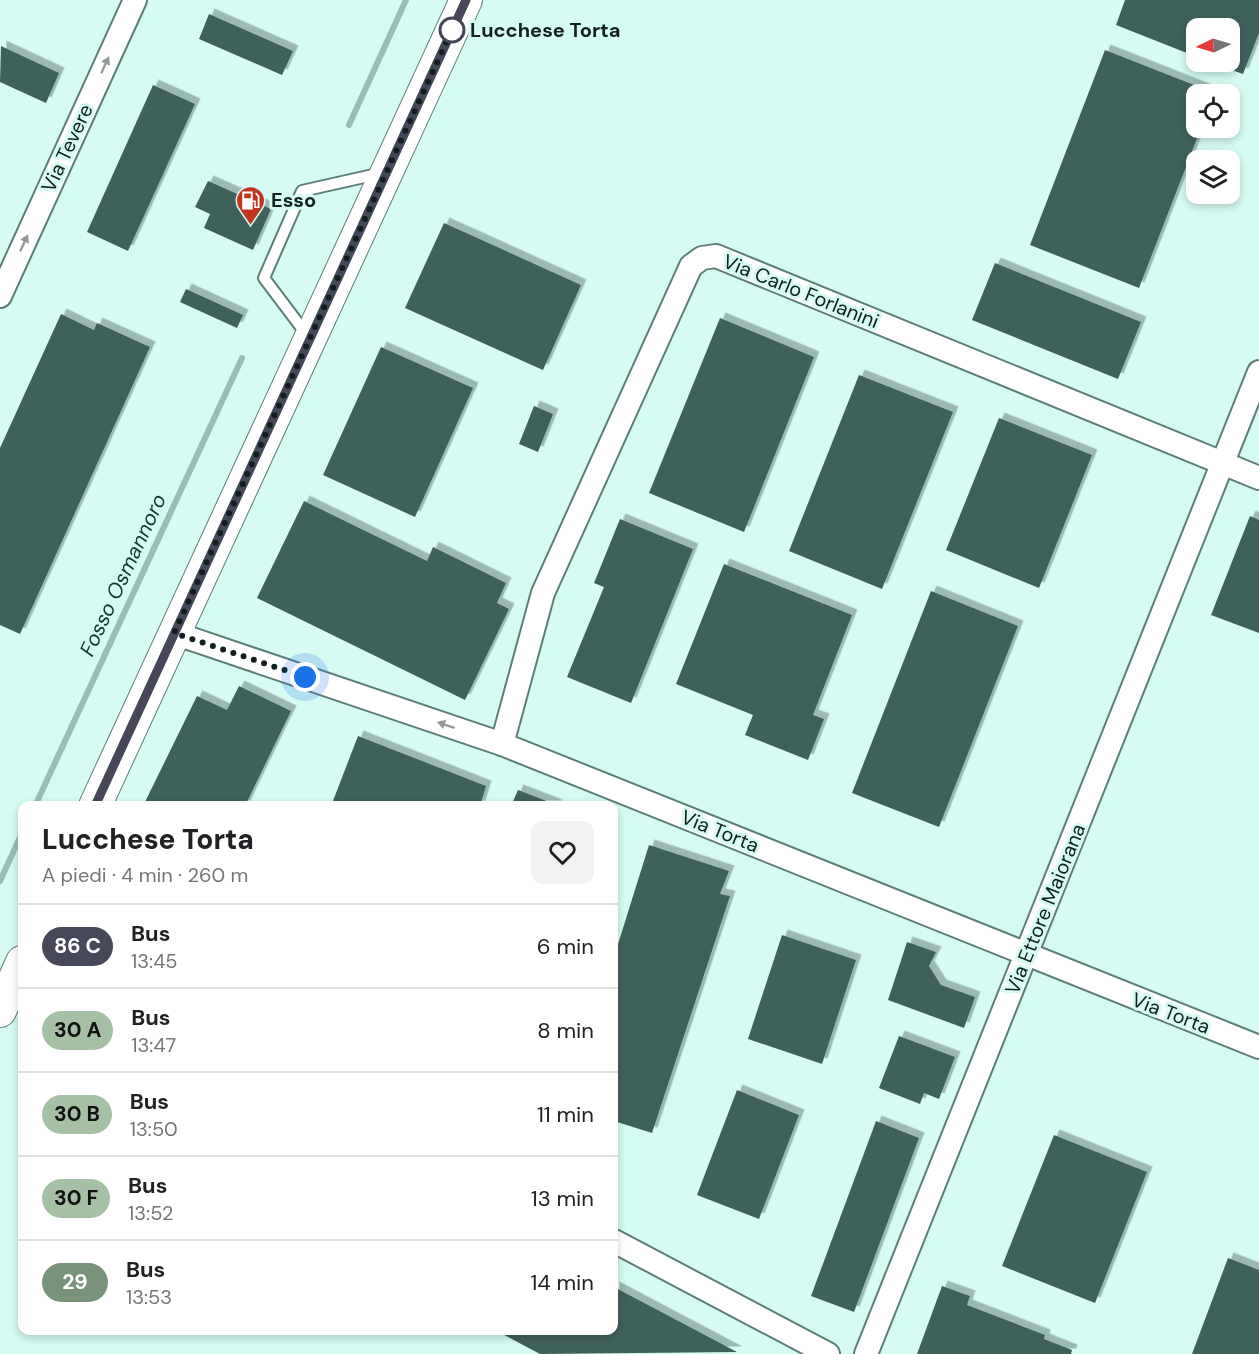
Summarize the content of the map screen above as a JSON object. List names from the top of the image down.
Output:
{
  "streets": {
    "street": [
      "Via Tevere",
      "Via Carlo Forlanini",
      "Via Torta",
      "Via Ettore Maiorana"
    ]
  },
  "crossings": [
    ["Via Carlo Forlanini", "Via Torta"],
    ["Via Carlo Forlanini", "Via Ettore Maiorana"],
    ["Via Torta", "Via Ettore Maiorana"]
  ],
  "one_way": ["Via Tevere"],
  "water": ["Fosso Osmannoro"],
  "places": {
    "other": ["Lucchese Torta"],
    "fuel station": ["Esso"]
  },
  "north": "left",
  "page": {
    "heading": ["Lucchese Torta", "A piedi · 4 min · 260 m"],
    "list": [
      {
        "mark": "86 C",
        "name": "Bus",
        "note": "13:45",
        "value": "6 min"
      },
      {
        "mark": "30 A",
        "name": "Bus",
        "note": "13:47",
        "value": "8 min"
      },
      {
        "mark": "30 B",
        "name": "Bus",
        "note": "13:50",
        "value": "11 min"
      },
      {
        "mark": "30 F",
        "name": "Bus",
        "note": "13:52",
        "value": "13 min"
      },
      {
        "mark": "29",
        "name": "Bus",
        "note": "13:53",
        "value": "14 min"
      }
    ]
  }
}
